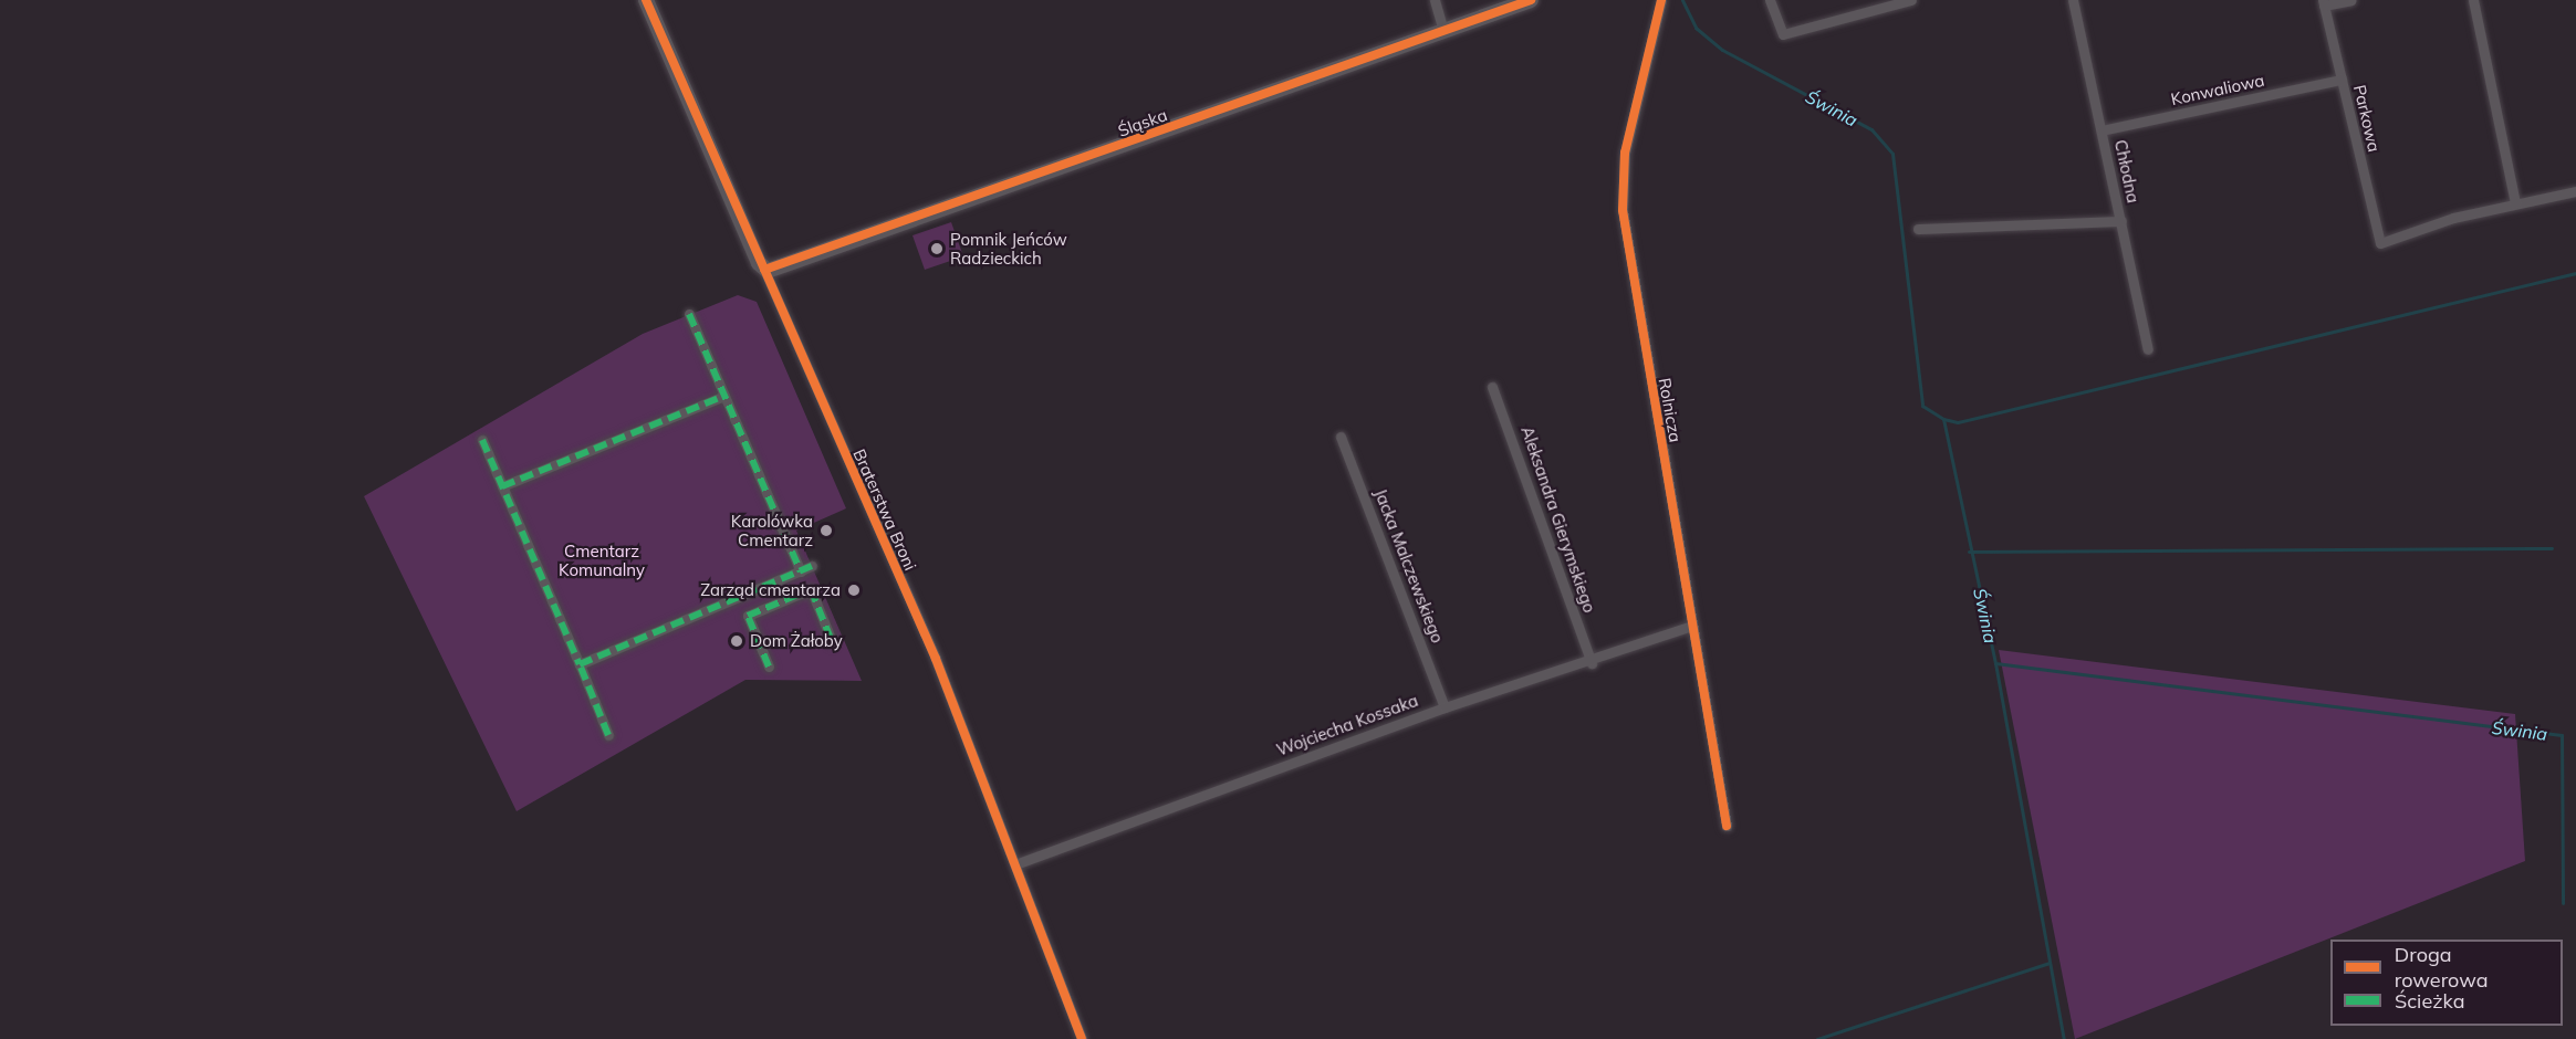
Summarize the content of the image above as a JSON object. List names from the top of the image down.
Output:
{
  "streets": {
    "street": [
      "Konwaliowa",
      "Parkowa",
      "Śląska",
      "Chłodna",
      "Rolnicza",
      "Braterstwa Broni",
      "Aleksandra Gierymskiego",
      "Jacka Malczewskiego",
      "Wojciecha Kossaka"
    ]
  },
  "crossings": [
    ["Konwaliowa", "Parkowa"],
    ["Konwaliowa", "Chłodna"],
    ["Śląska", "Braterstwa Broni"],
    ["Rolnicza", "Wojciecha Kossaka"],
    ["Braterstwa Broni", "Wojciecha Kossaka"],
    ["Aleksandra Gierymskiego", "Wojciecha Kossaka"],
    ["Jacka Malczewskiego", "Wojciecha Kossaka"]
  ],
  "water": ["Świnia"],
  "parks": ["Cmentarz Komunalny"],
  "places": [
    "Pomnik Jeńców Radzieckich",
    "Karolówka Cmentarz",
    "Zarząd cmentarza",
    "Dom Żałoby"
  ],
  "legend": ["Droga rowerowa", "Ścieżka"]
}
